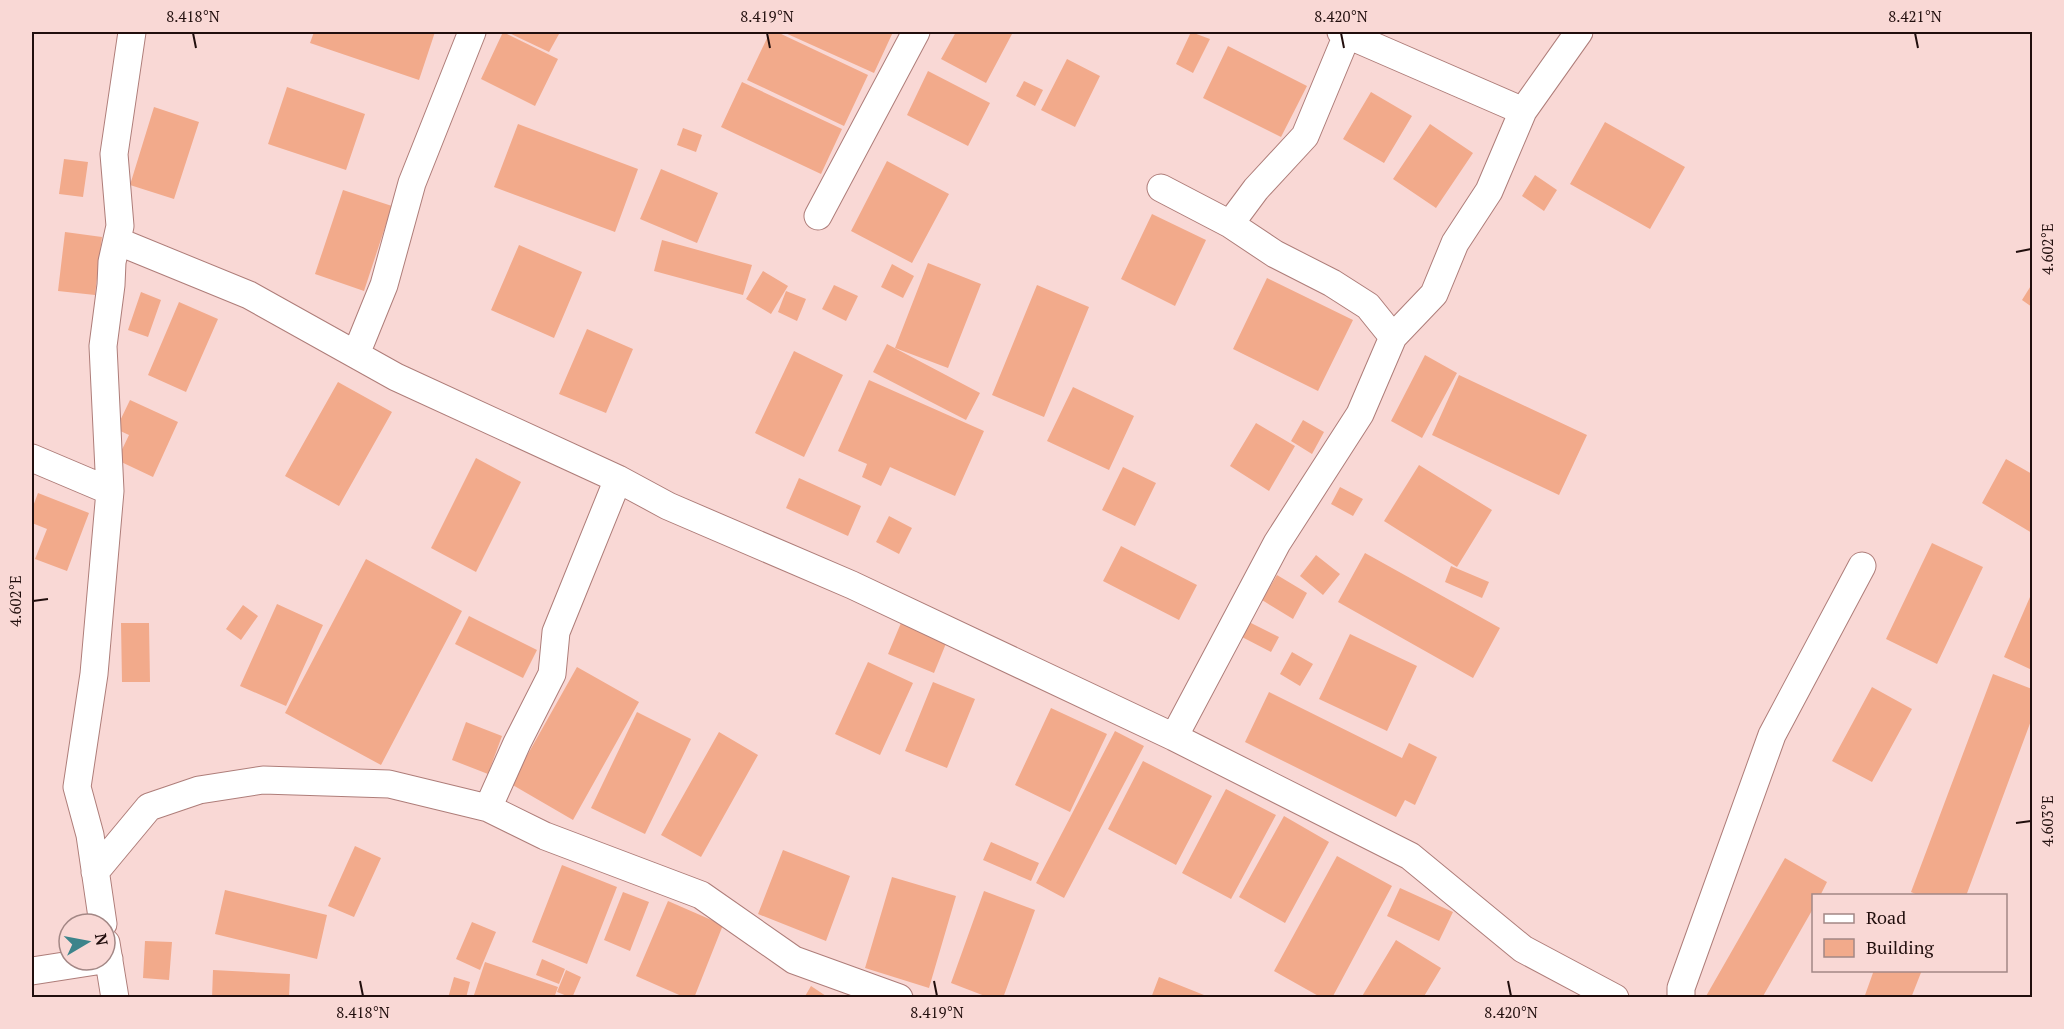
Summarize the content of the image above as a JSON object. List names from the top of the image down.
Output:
{
  "legend": ["Road", "Building"],
  "north": "right",
  "coordinates": [
    "8.418°N",
    "8.419°N",
    "8.420°N",
    "8.421°N",
    "4.602°E",
    "4.603°E"
  ]
}
